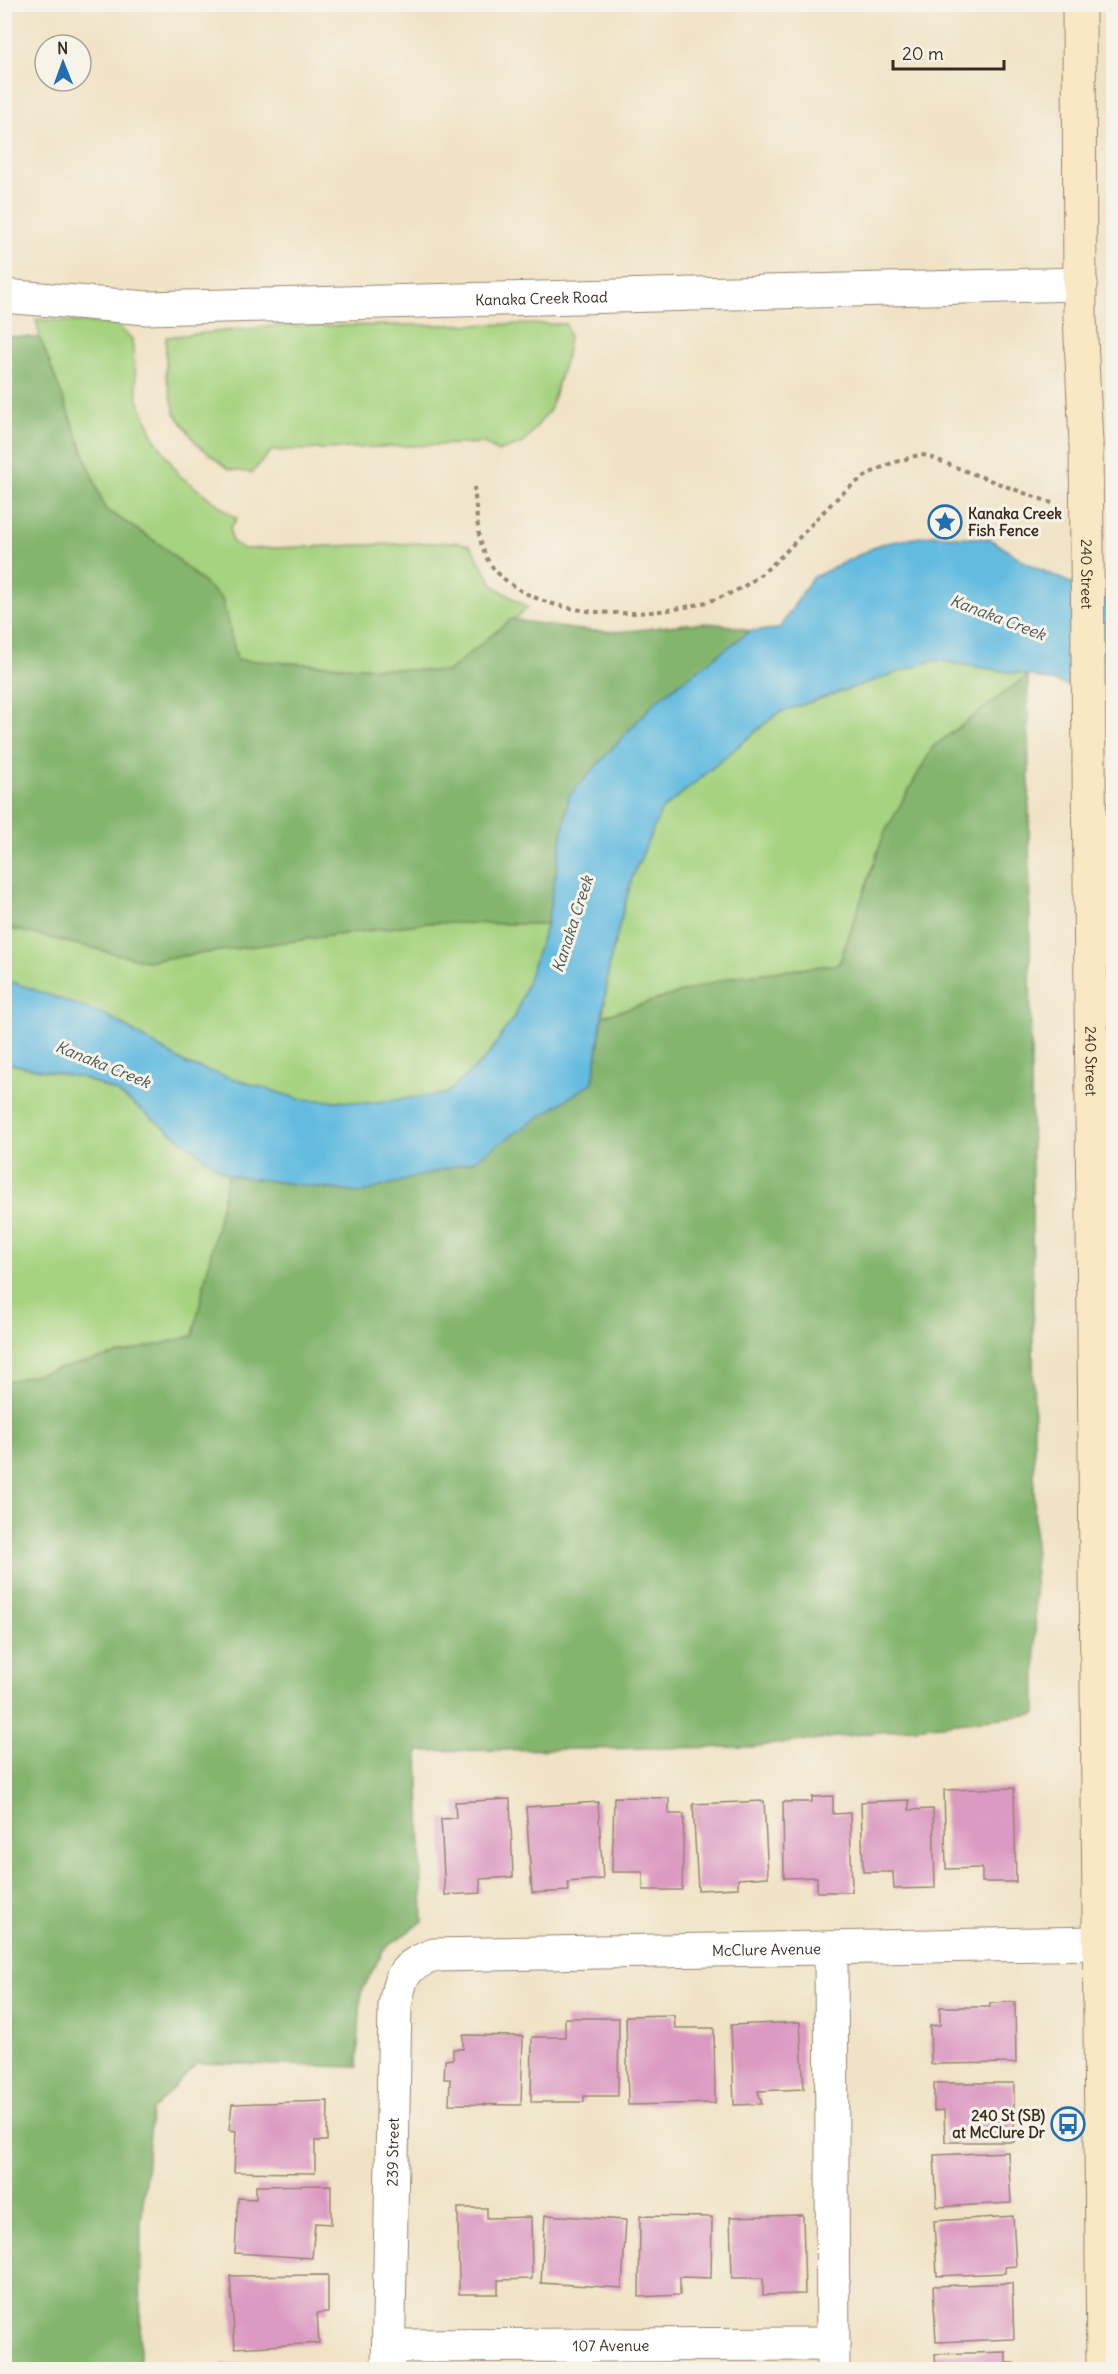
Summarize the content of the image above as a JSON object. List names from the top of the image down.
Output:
{
  "streets": {
    "main road": ["240 Street"],
    "street": [
      "Kanaka Creek Road",
      "McClure Avenue",
      "239 Street",
      "107 Avenue"
    ]
  },
  "crossings": [
    ["Kanaka Creek Road", "240 Street"],
    ["240 Street", "McClure Avenue"],
    ["McClure Avenue", "239 Street"],
    ["239 Street", "107 Avenue"]
  ],
  "water": ["Kanaka Creek"],
  "places": {
    "place": ["Kanaka Creek Fish Fence"],
    "bus stop": ["240 St (SB) at McClure Dr"]
  },
  "scale_bar": "20 m",
  "north": "top"
}
